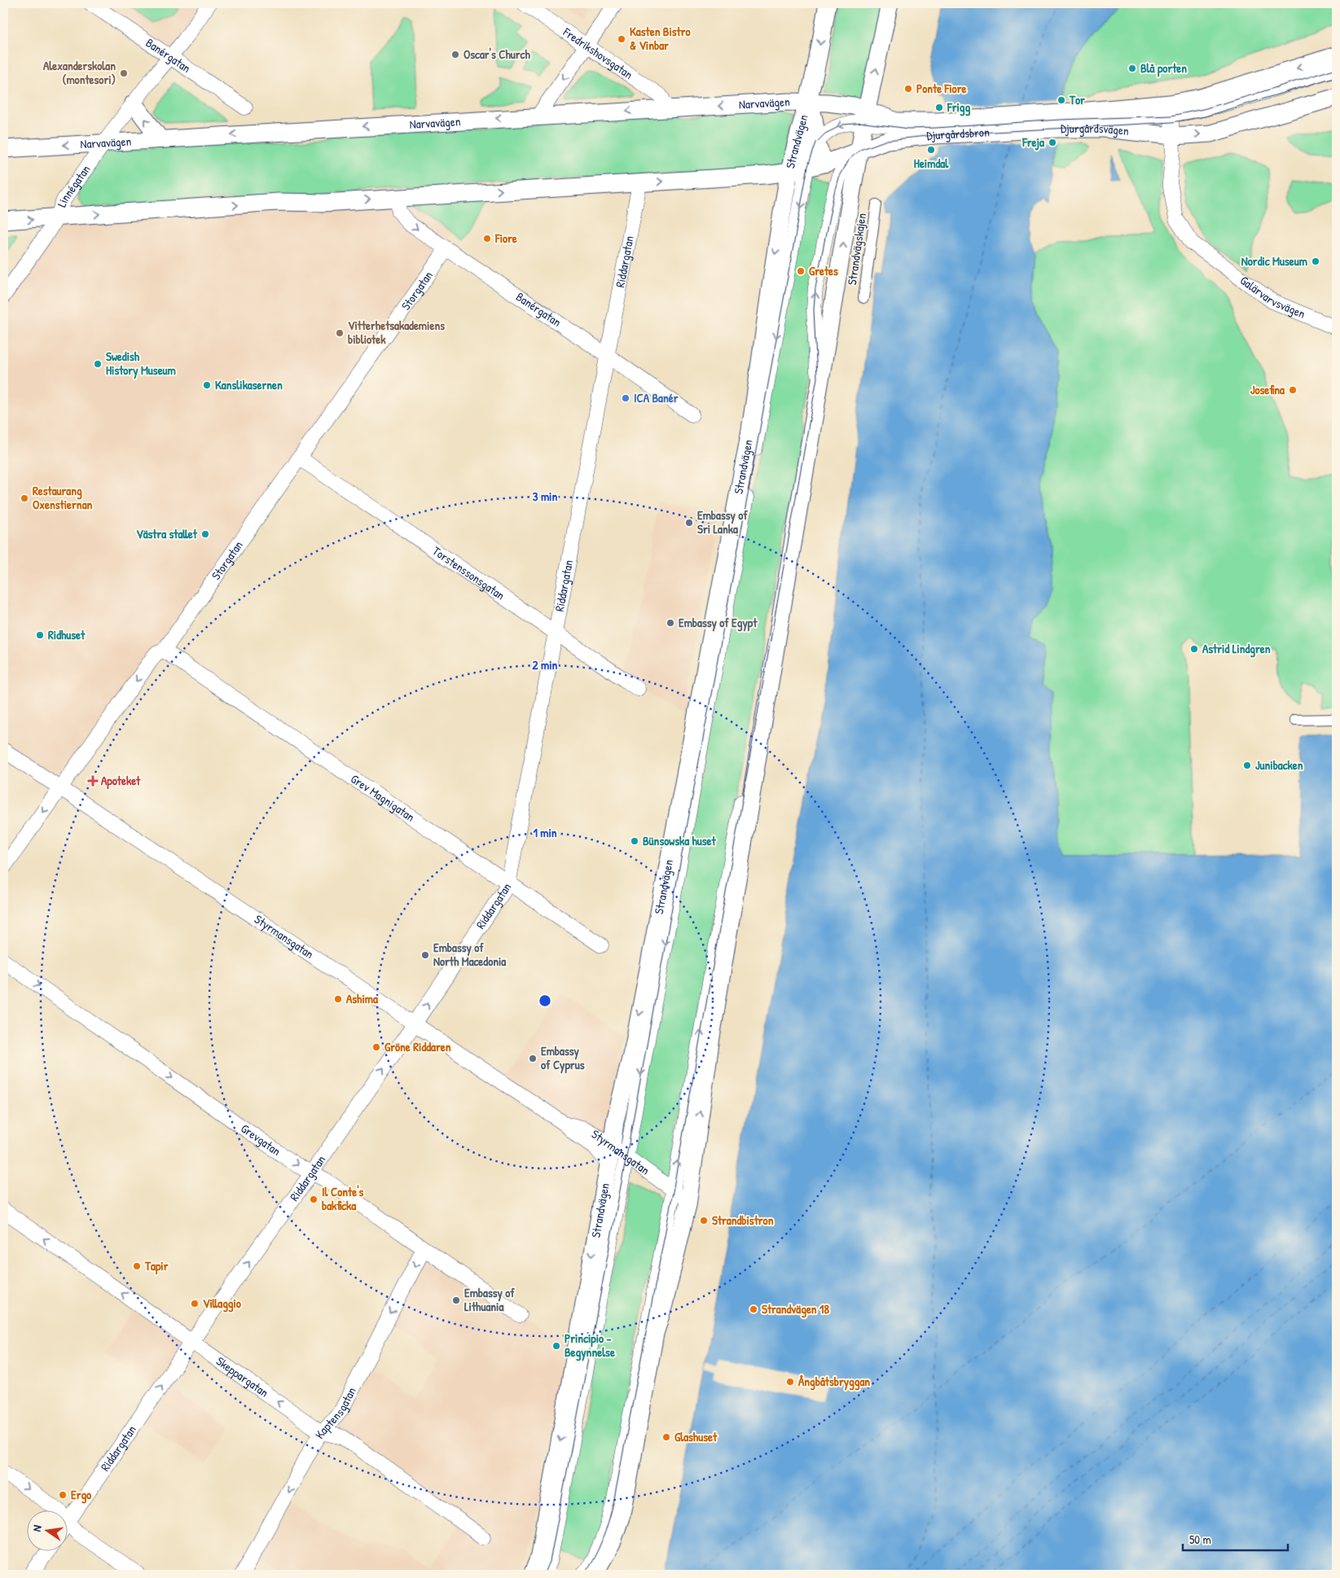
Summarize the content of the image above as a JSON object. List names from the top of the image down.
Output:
{
  "streets": {
    "street": [
      "Fredrikshovsgatan",
      "Banérgatan",
      "Narvavägen",
      "Djurgårdsvägen",
      "Djurgårdsbron",
      "Strandvägen",
      "Linnégatan",
      "Strandvägskajen",
      "Riddargatan",
      "Storgatan",
      "Galärvarvsvägen",
      "Torstenssonsgatan",
      "Grev Magnigatan",
      "Styrmansgatan",
      "Grevgatan",
      "Skeppargatan",
      "Kaptensgatan"
    ]
  },
  "crossings": [
    ["Fredrikshovsgatan", "Narvavägen"],
    ["Banérgatan", "Linnégatan"],
    ["Banérgatan", "Riddargatan"],
    ["Banérgatan", "Storgatan"],
    ["Narvavägen", "Djurgårdsbron"],
    ["Narvavägen", "Strandvägen"],
    ["Narvavägen", "Linnégatan"],
    ["Djurgårdsvägen", "Djurgårdsbron"],
    ["Djurgårdsvägen", "Galärvarvsvägen"],
    ["Strandvägen", "Styrmansgatan"],
    ["Riddargatan", "Torstenssonsgatan"],
    ["Riddargatan", "Grev Magnigatan"],
    ["Riddargatan", "Styrmansgatan"],
    ["Riddargatan", "Grevgatan"],
    ["Riddargatan", "Skeppargatan"],
    ["Storgatan", "Torstenssonsgatan"],
    ["Storgatan", "Grev Magnigatan"],
    ["Storgatan", "Styrmansgatan"],
    ["Grevgatan", "Kaptensgatan"],
    ["Skeppargatan", "Kaptensgatan"]
  ],
  "one_way": [
    "Riddargatan",
    "Storgatan",
    "Grevgatan",
    "Skeppargatan",
    "Kaptensgatan"
  ],
  "places": {
    "other": [
      "Kasten Bistro & Vinbar",
      "Oscar's Church",
      "Blå porten",
      "Alexanderskolan (montesori)",
      "Ponte Fiore",
      "Tor",
      "Frigg",
      "Freja",
      "Heimdal",
      "Fiore",
      "Nordic Museum",
      "Gretes",
      "Vitterhetsakademiens bibliotek",
      "Swedish History Museum",
      "Kanslikasernen",
      "Josefina",
      "ICA Banér",
      "Restaurang Oxenstiernan",
      "Embassy of Sri Lanka",
      "Västra stallet",
      "Embassy of Egypt",
      "Ridhuset",
      "Astrid Lindgren",
      "Junibacken",
      "Bünsowska huset",
      "Embassy of North Macedonia",
      "Ashima",
      "Gröne Riddaren",
      "Embassy of Cyprus",
      "Il Conte's bakficka",
      "Strandbistron",
      "Tapir",
      "Embassy of Lithuania",
      "Villaggio",
      "Strandvägen 18",
      "Principio - Begynnelse",
      "Ångbåtsbryggan",
      "Glashuset",
      "Ergo"
    ],
    "health": ["Apoteket"]
  },
  "scale_bar": "50 m",
  "north": "left",
  "rings": ["3 min", "2 min", "1 min"]
}
